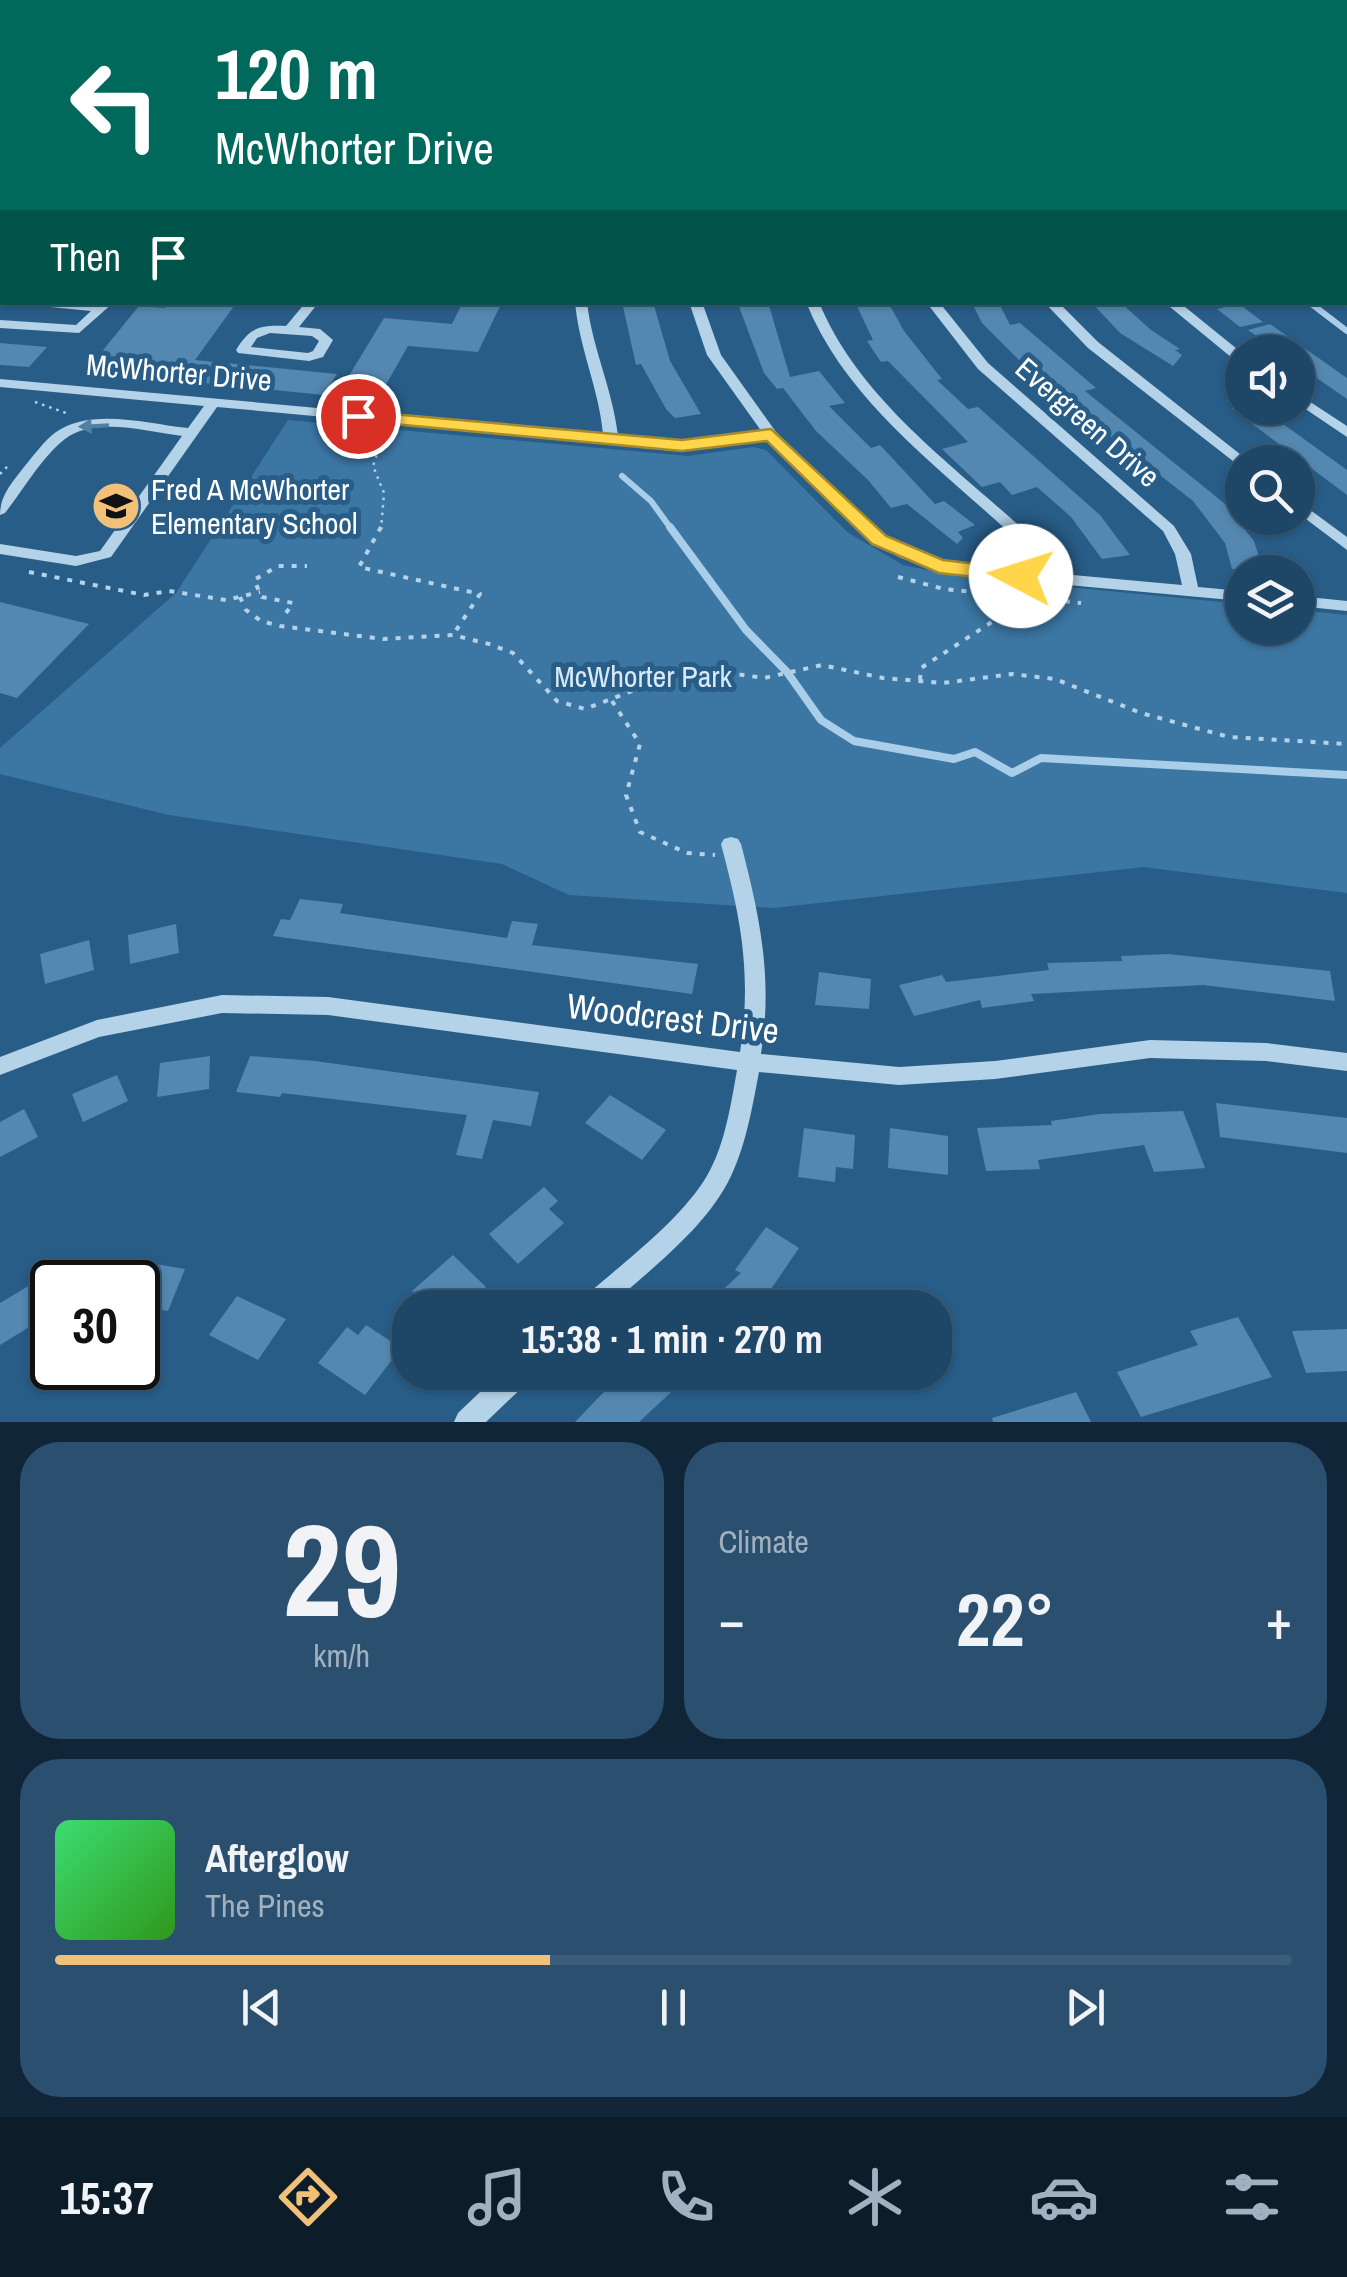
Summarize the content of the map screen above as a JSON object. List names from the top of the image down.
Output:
{
  "streets": {
    "street": ["McWhorter Drive", "Evergreen Drive", "Woodcrest Drive"]
  },
  "parks": ["McWhorter Park"],
  "places": {
    "school or university": ["Fred A McWhorter Elementary School"]
  },
  "page": {
    "turn": ["120 m", "McWhorter Drive"],
    "then": "Then",
    "limit": "30",
    "trip": "15:38 · 1 min · 270 m",
    "tile": [
      ["29", "km/h"],
      "Climate"
    ],
    "heat": ["−", "22°", "+"],
    "song": ["Afterglow", "The Pines"],
    "tabs": "15:37"
  }
}
